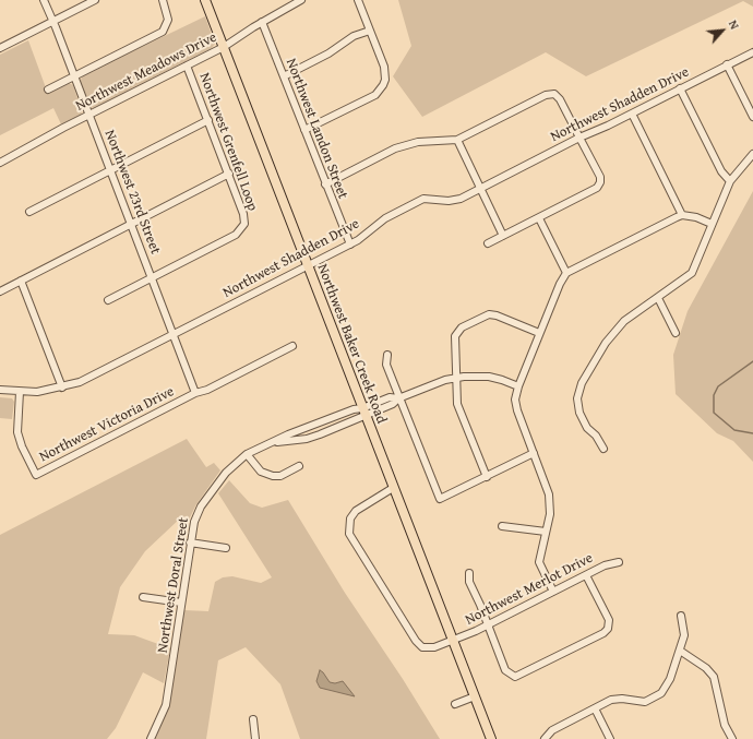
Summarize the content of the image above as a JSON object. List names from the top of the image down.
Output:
{
  "streets": {
    "main road": ["Northwest Baker Creek Road"],
    "street": [
      "Northwest Meadows Drive",
      "Northwest Shadden Drive",
      "Northwest Landon Street",
      "Northwest Grenfell Loop",
      "Northwest 23rd Street",
      "Northwest Victoria Drive",
      "Northwest Doral Street",
      "Northwest Merlot Drive"
    ]
  },
  "crossings": [
    ["Northwest Meadows Drive", "Northwest Landon Street"],
    ["Northwest Meadows Drive", "Northwest Grenfell Loop"],
    ["Northwest Meadows Drive", "Northwest 23rd Street"],
    ["Northwest Meadows Drive", "Northwest Baker Creek Road"],
    ["Northwest Shadden Drive", "Northwest Landon Street"],
    ["Northwest Shadden Drive", "Northwest 23rd Street"],
    ["Northwest Shadden Drive", "Northwest Baker Creek Road"],
    ["Northwest Shadden Drive", "Northwest Victoria Drive"],
    ["Northwest Grenfell Loop", "Northwest 23rd Street"],
    ["Northwest 23rd Street", "Northwest Victoria Drive"],
    ["Northwest Baker Creek Road", "Northwest Doral Street"],
    ["Northwest Baker Creek Road", "Northwest Merlot Drive"]
  ],
  "north": "top right"
}
